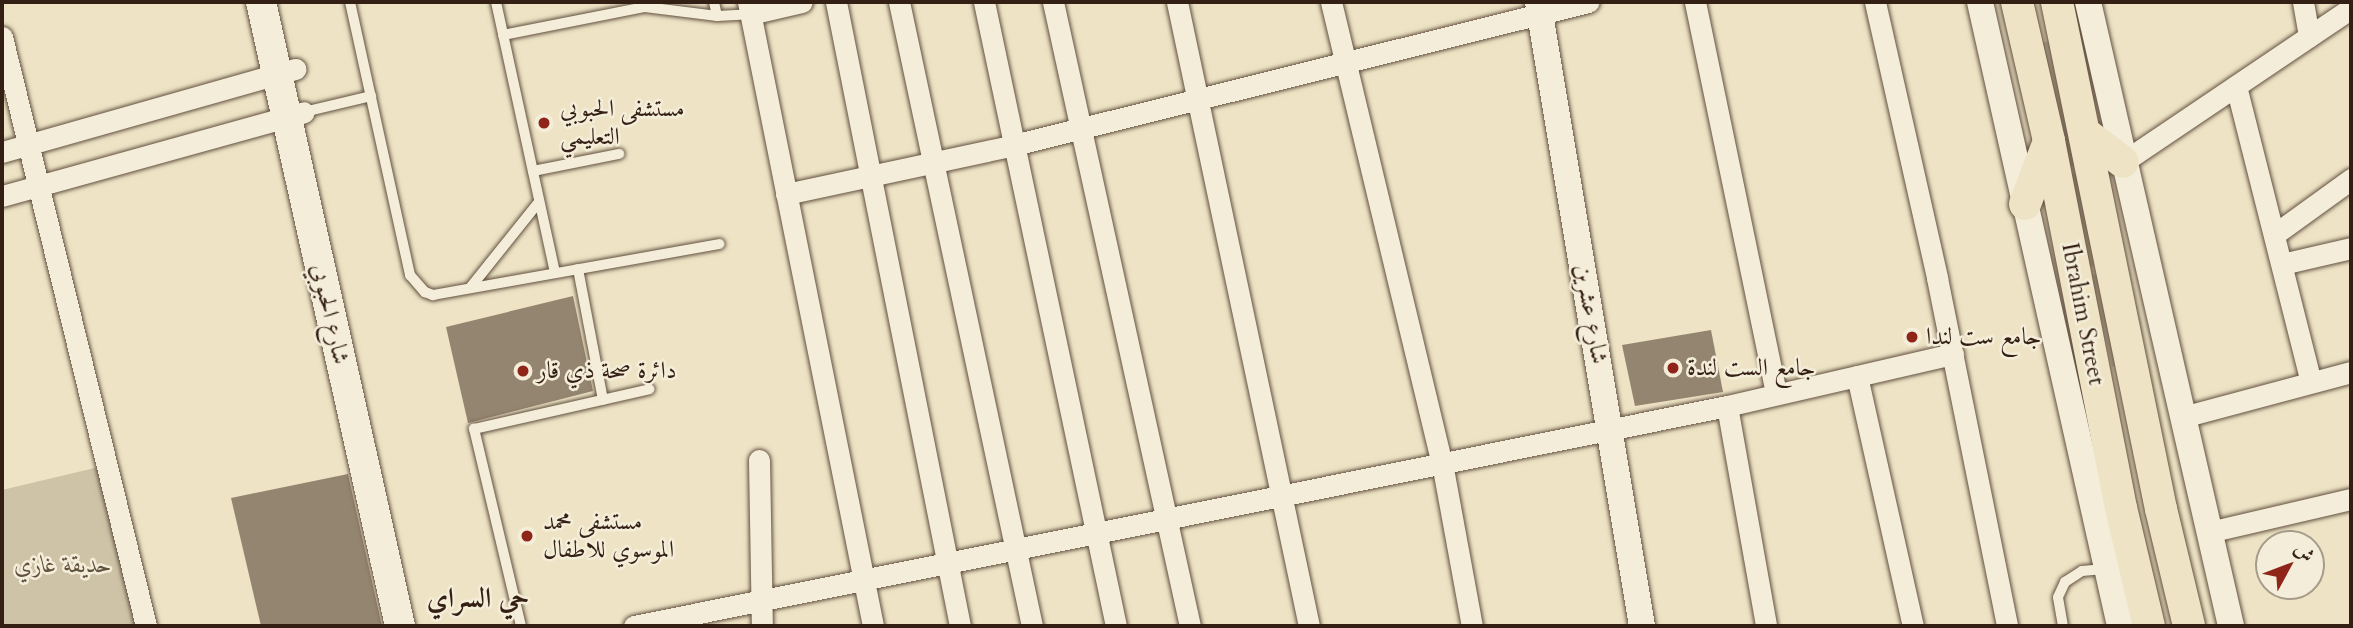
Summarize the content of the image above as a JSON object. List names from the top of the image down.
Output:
{
  "streets": {
    "main road": ["شارع الحبوبي", "Ibrahim Street"],
    "street": ["شارع عشرين"]
  },
  "districts": ["حي السراي"],
  "parks": ["حديقة غازي"],
  "places": [
    "مستشفى الحبوبي التعليمي",
    "جامع ست لندا",
    "جامع الست لندة",
    "دائرة صحة ذي قار",
    "مستشفى محمد الموسوي للاطفال"
  ],
  "north": "top right"
}
